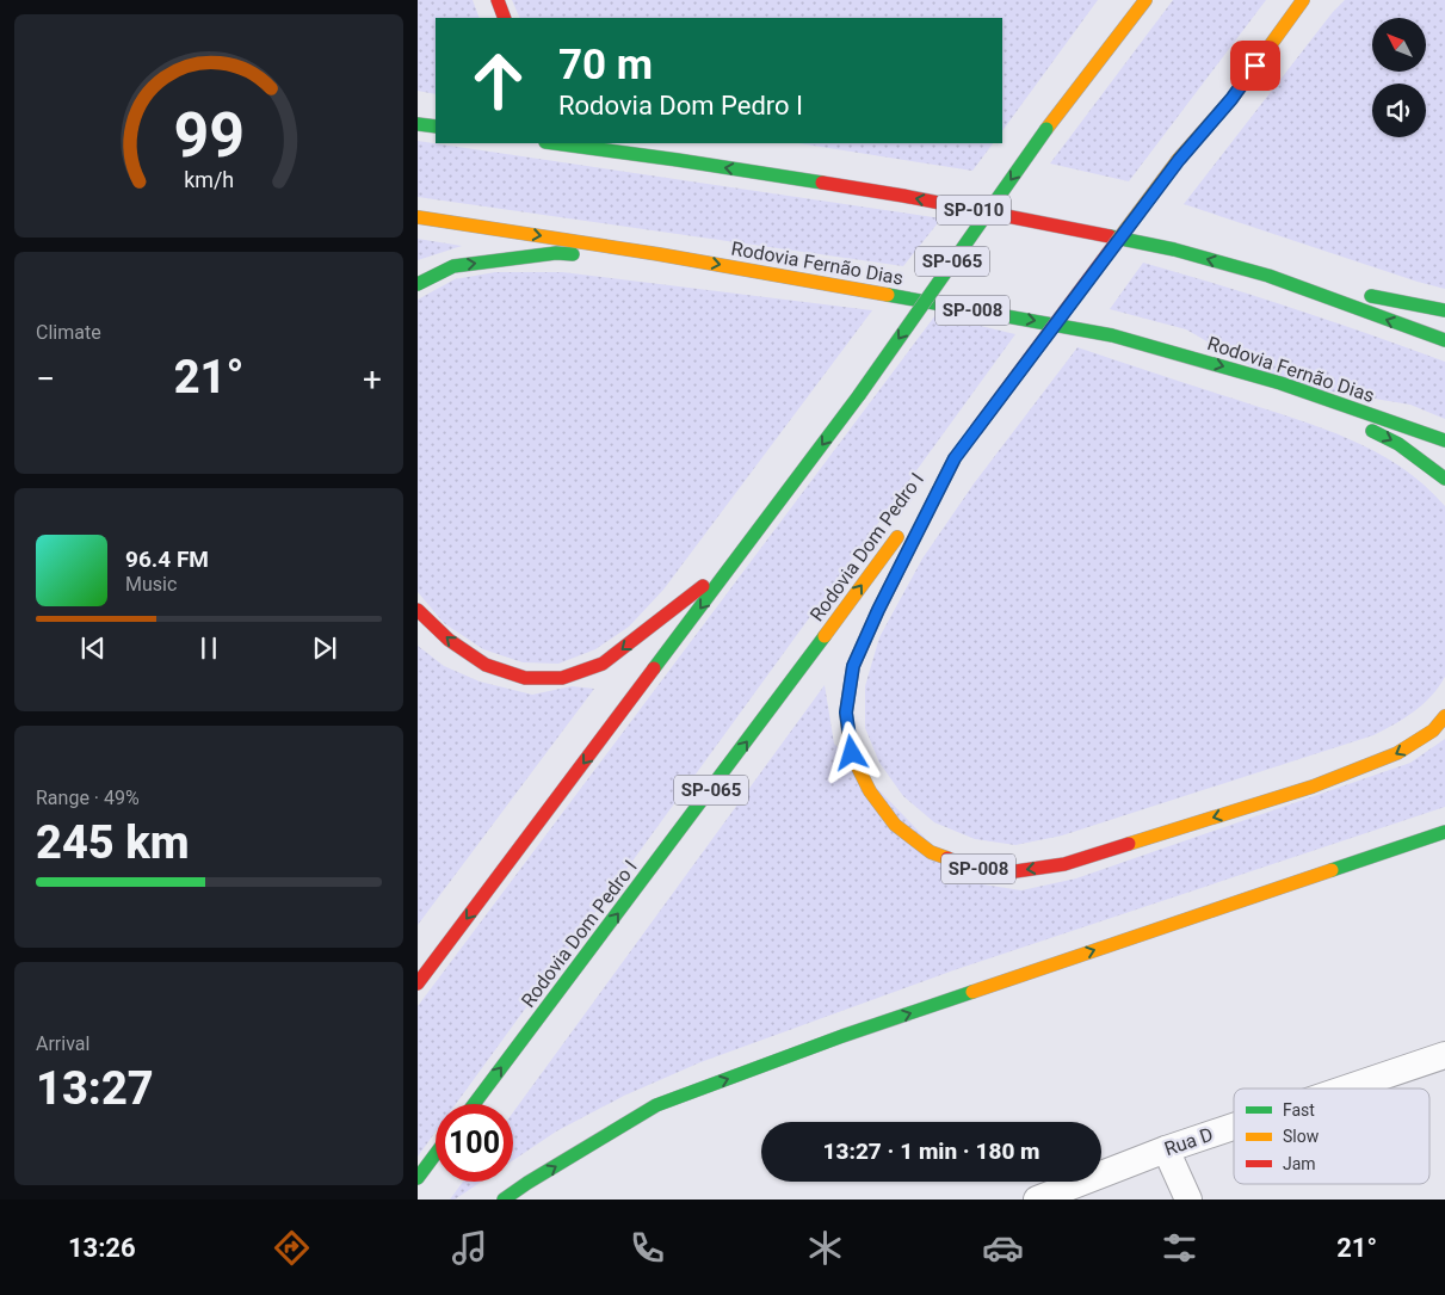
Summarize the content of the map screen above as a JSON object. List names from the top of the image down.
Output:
{
  "streets": {
    "highway": [
      "SP-010",
      "SP-065",
      "Rodovia Fernão Dias",
      "SP-008",
      "Rodovia Dom Pedro I"
    ],
    "street": ["Rua D"]
  },
  "crossings": [
    ["Rodovia Fernão Dias", "SP-008"],
    ["SP-008", "Rodovia Dom Pedro I"]
  ],
  "legend": ["Fast", "Slow", "Jam"],
  "north": "top left",
  "page": {
    "turn": ["70 m", "Rodovia Dom Pedro I"],
    "tile": [
      "Climate",
      ["Range · 49%", "245 km"],
      ["Arrival", "13:27"]
    ],
    "heat": ["−", "21°", "+"],
    "song": ["96.4 FM", "Music"],
    "limit": "100",
    "trip": "13:27 · 1 min · 180 m",
    "tabs": ["13:26", "21°"],
    "gauge": ["99", "km/h"]
  }
}
